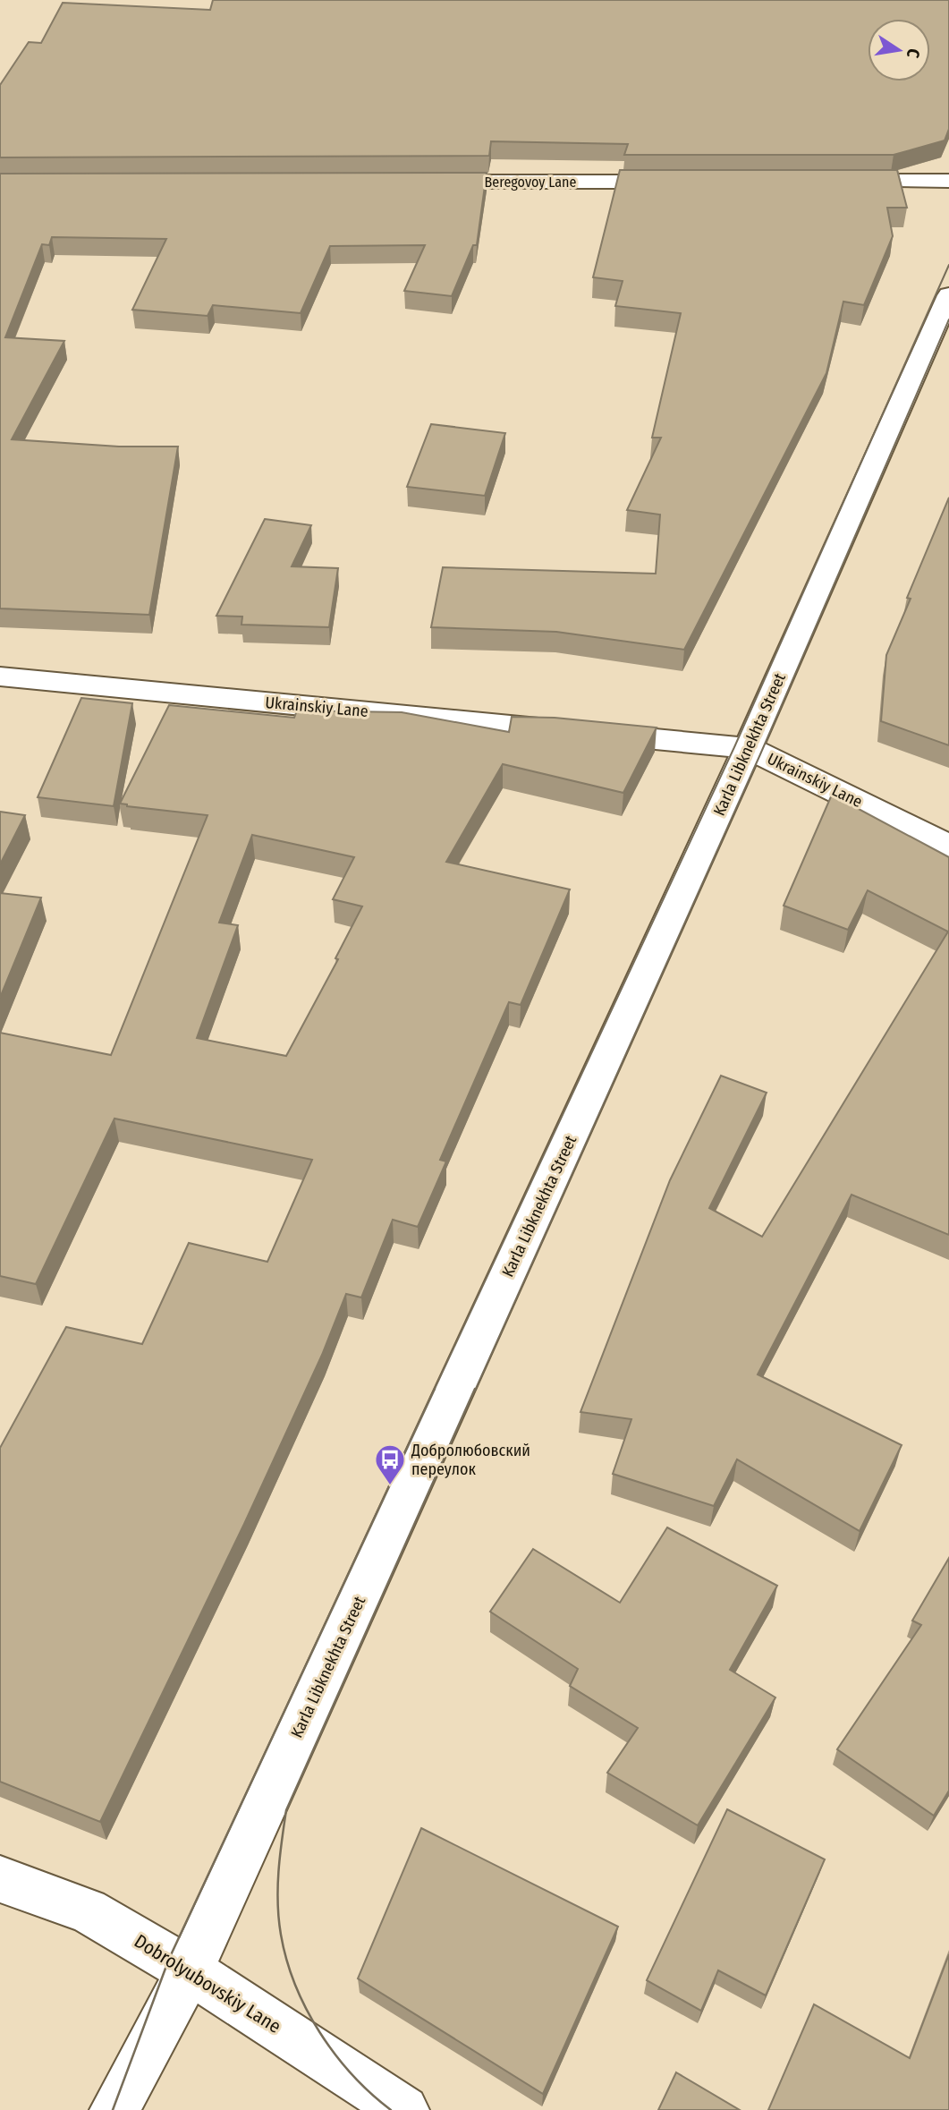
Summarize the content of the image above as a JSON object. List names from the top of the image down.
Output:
{
  "streets": {
    "street": [
      "Beregovoy Lane",
      "Ukrainskiy Lane",
      "Karla Libknekhta Street",
      "Dobrolyubovskiy Lane"
    ]
  },
  "crossings": [
    ["Ukrainskiy Lane", "Karla Libknekhta Street"],
    ["Karla Libknekhta Street", "Dobrolyubovskiy Lane"]
  ],
  "places": {
    "bus stop": ["Добролюбовский переулок"]
  },
  "north": "right"
}
